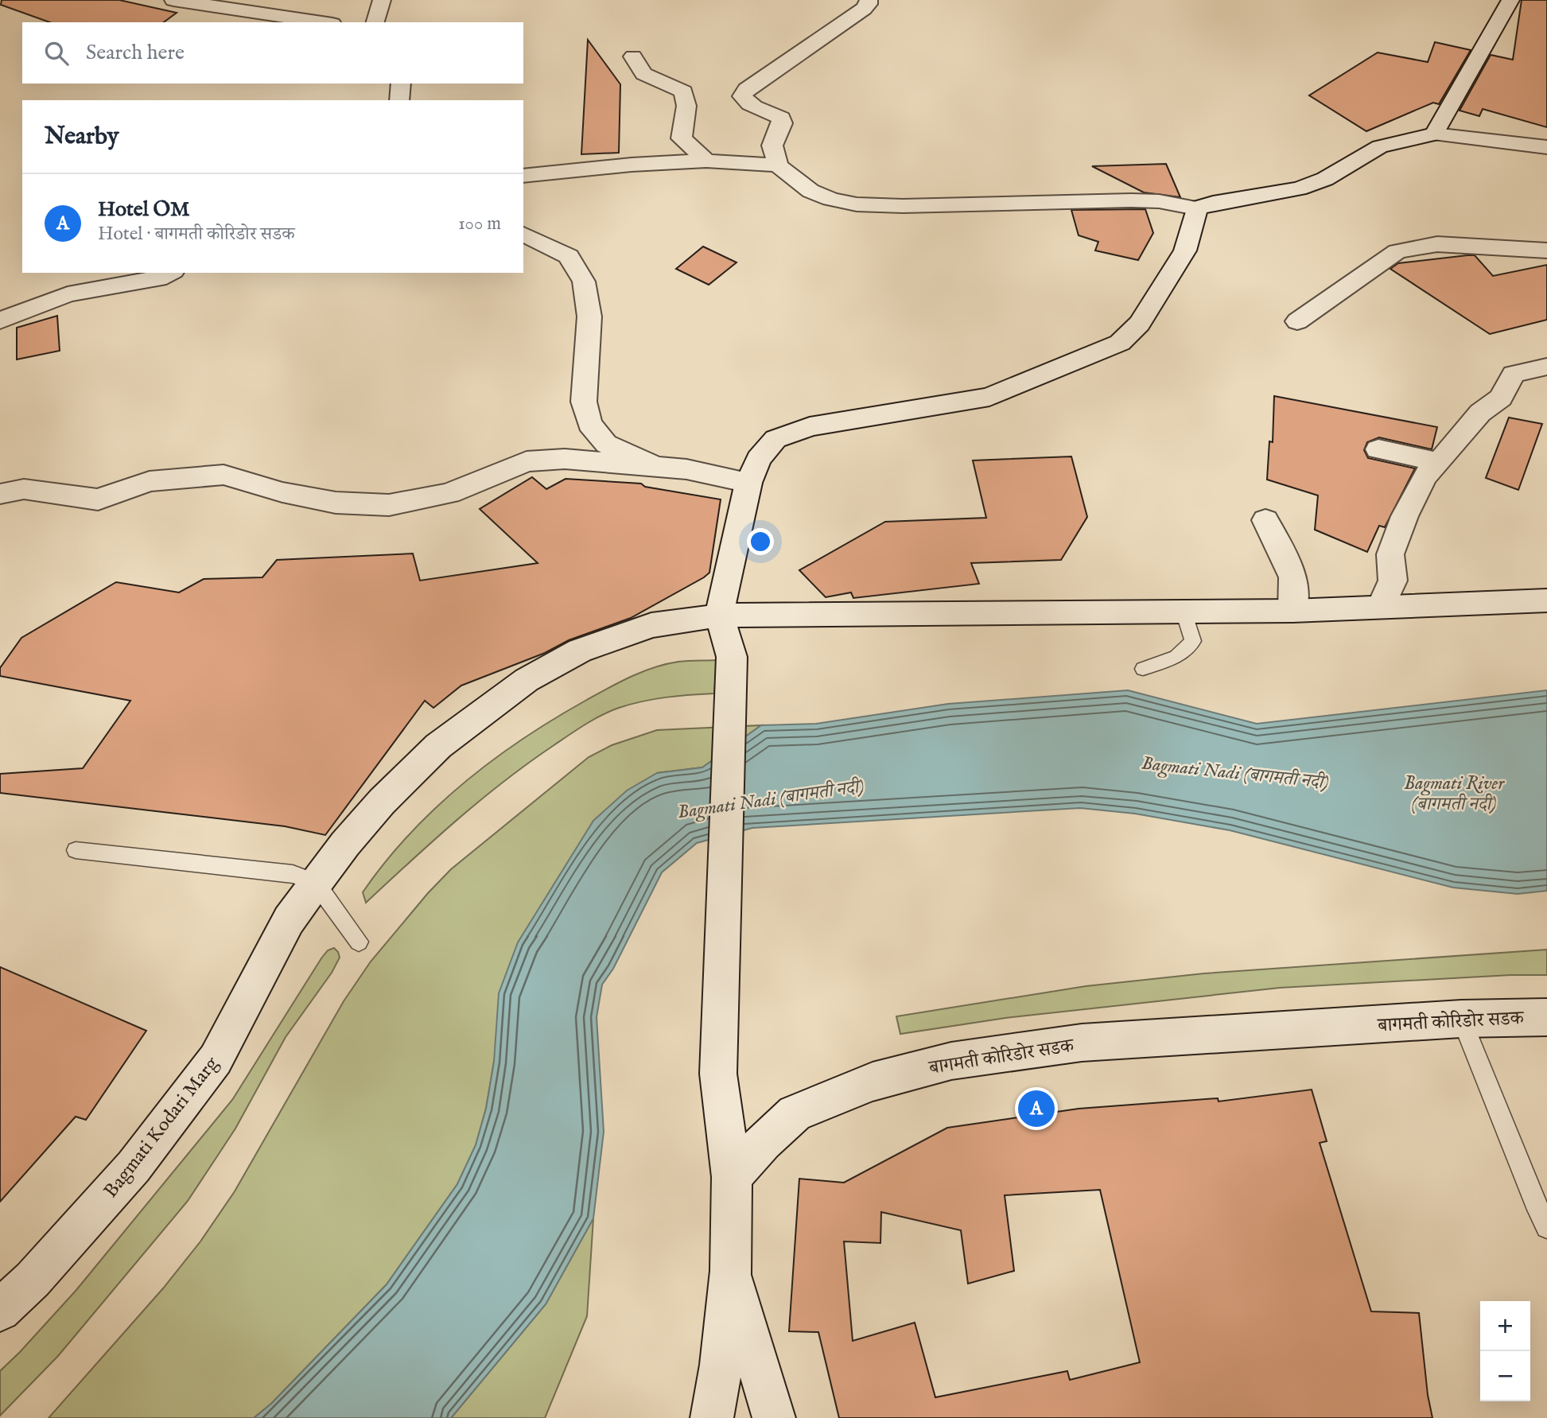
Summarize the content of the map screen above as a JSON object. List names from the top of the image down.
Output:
{
  "streets": {
    "street": ["बागमती कोरिडोर सडक", "Bagmati Kodari Marg"]
  },
  "water": ["Bagmati Nadi (बागमती नदी)", "Bagmati River (बागमती नदी)"],
  "page": {
    "search": "Search here",
    "heading": "Nearby",
    "list": [
      {
        "mark": "A",
        "name": "Hotel OM",
        "note": "Hotel · बागमती कोरिडोर सडक",
        "value": "100 m"
      }
    ],
    "pins": "A",
    "map_buttons": ["+", "−"]
  }
}
